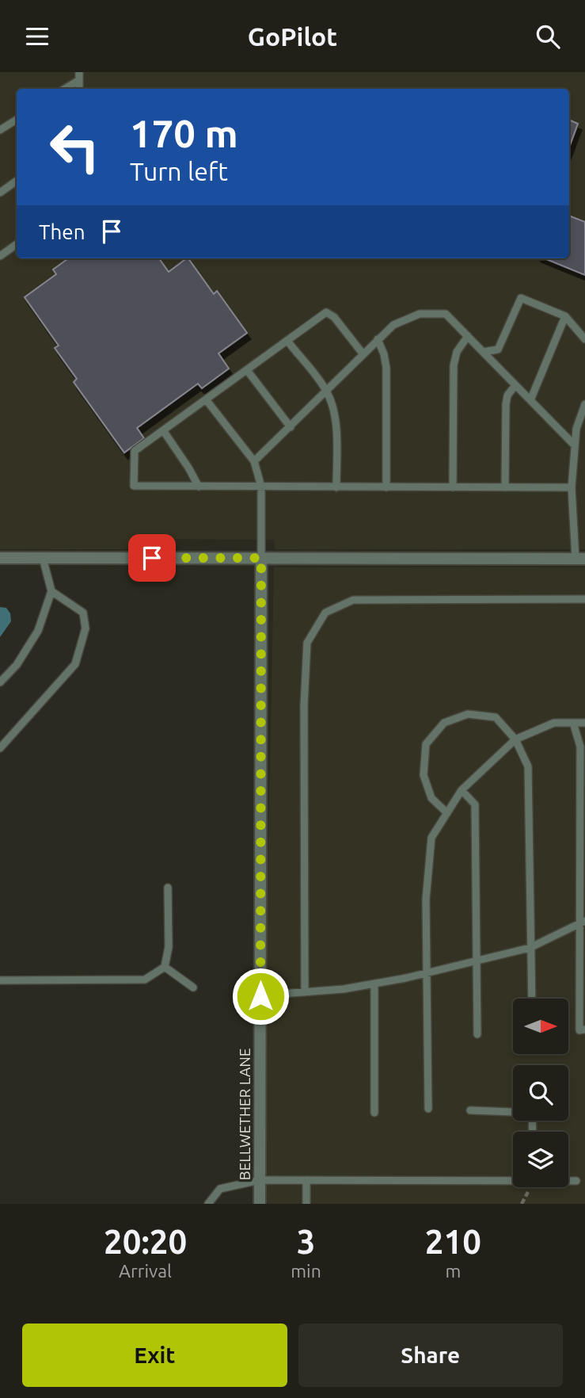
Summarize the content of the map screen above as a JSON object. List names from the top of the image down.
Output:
{
  "streets": {
    "street": ["BELLWETHER LANE"]
  },
  "north": "right",
  "page": {
    "header": "GoPilot",
    "turn": ["170 m", "Turn left"],
    "then": "Then",
    "eta": [
      "20:20",
      "Arrival",
      "3",
      "min",
      "210",
      "m"
    ],
    "buttons": ["Exit", "Share"]
  }
}
